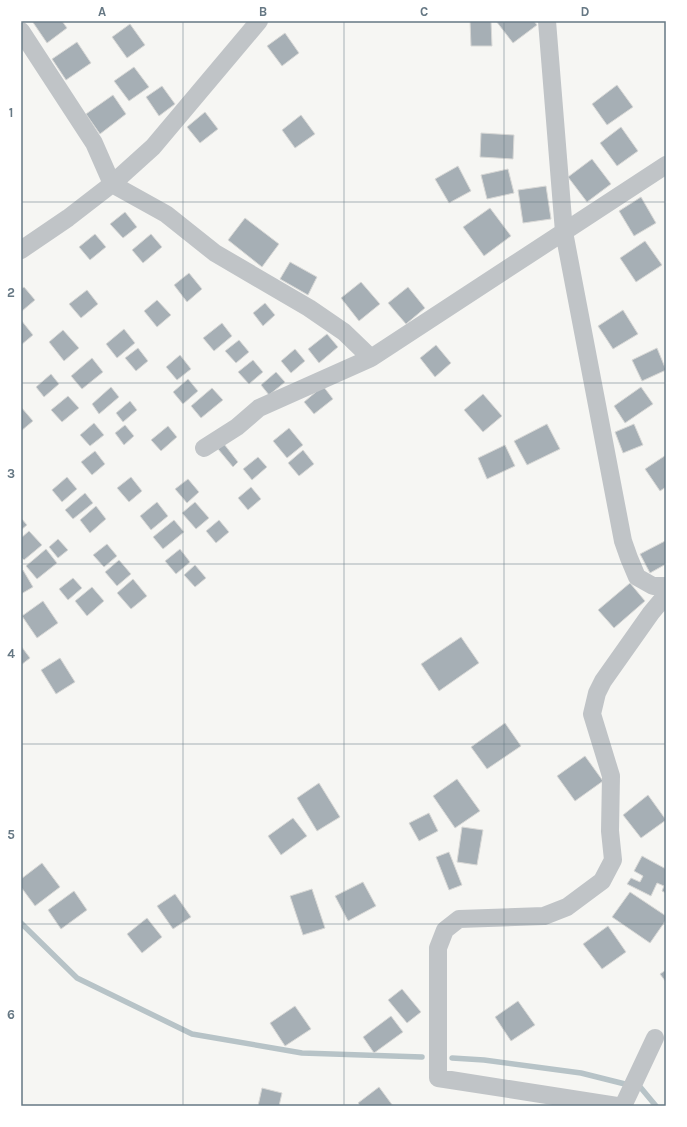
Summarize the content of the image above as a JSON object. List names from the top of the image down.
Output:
{
  "grid": {
    "columns": [
      "A",
      "B",
      "C",
      "D"
    ],
    "rows": [
      "1",
      "2",
      "3",
      "4",
      "5",
      "6"
    ]
  }
}
